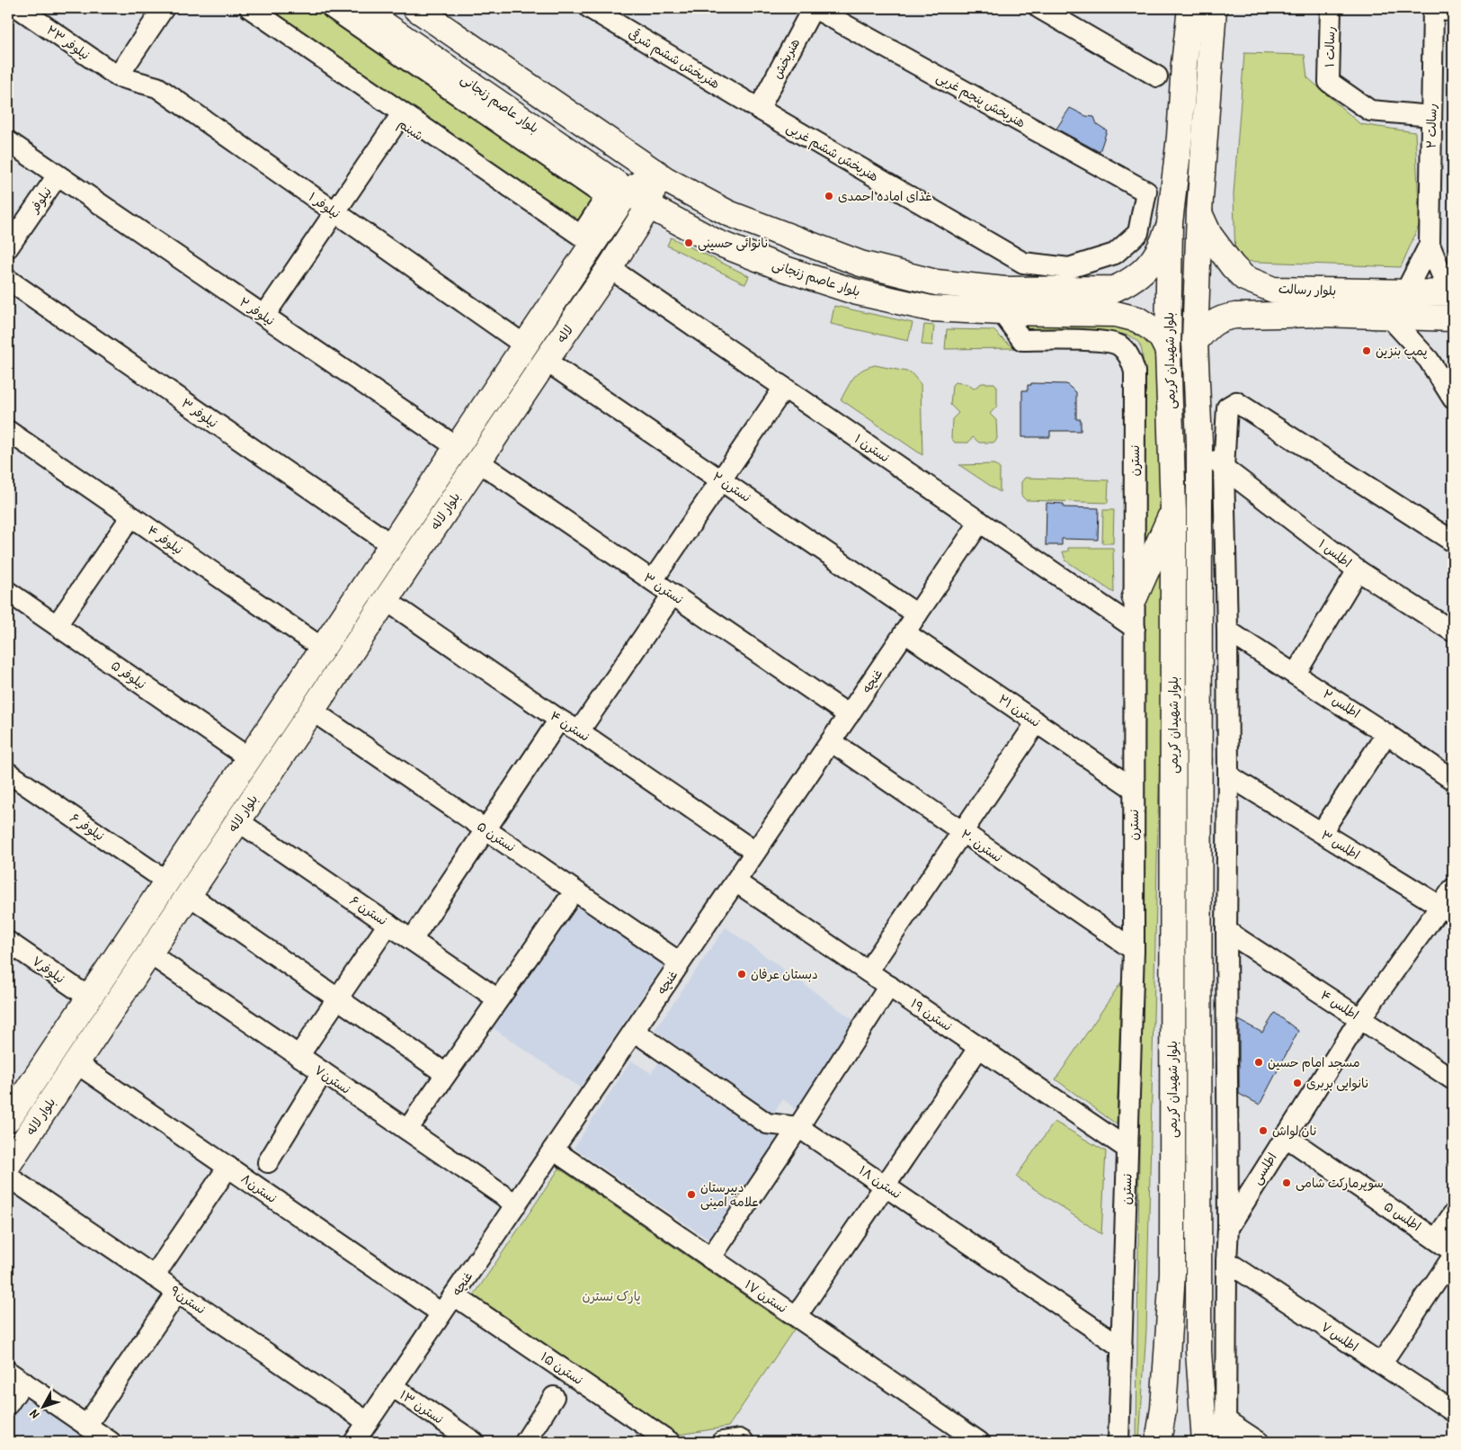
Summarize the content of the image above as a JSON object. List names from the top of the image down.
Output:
{
  "streets": {
    "main road": [
      "بلوار عاصم زنجانی",
      "بلوار رسالت",
      "لاله",
      "بلوار شهیدان کریمی",
      "بلوار لاله"
    ],
    "street": [
      "نیلوفر ۲۳",
      "رسالت ۱",
      "هنربخش ششم شرقی",
      "هنربخش",
      "هنربخش پنجم غربی",
      "رسالت ۲",
      "شبنم",
      "هنربخش ششم غربی",
      "نیلوفر",
      "نیلوفر ۱",
      "نیلوفر ۲",
      "نیلوفر ۳",
      "نسترن ۱",
      "نسترن",
      "نسترن ۲",
      "نیلوفر ۴",
      "اطلس ۱",
      "نسترن ۳",
      "نیلوفر ۵",
      "غنچه",
      "اطلس ۲",
      "نسترن ۲۱",
      "نسترن ۴",
      "نیلوفر ۶",
      "نسترن ۵",
      "اطلس ۳",
      "نسترن ۲۰",
      "نسترن ۶",
      "نیلوفر۷",
      "اطلس ۴",
      "نسترن ۱۹",
      "نسترن۷",
      "اطلسی",
      "نسترن ۱۸",
      "نسترن۸",
      "اطلس ۵",
      "نسترن ۱۷",
      "نسترن۹",
      "اطلس ۷",
      "نسترن ۱۵",
      "نسترن ۱۳"
    ]
  },
  "crossings": [
    ["نیلوفر ۲۳", "نیلوفر ۱"],
    ["رسالت ۱", "رسالت ۲"],
    ["هنربخش ششم شرقی", "هنربخش"],
    ["هنربخش ششم شرقی", "هنربخش ششم غربی"],
    ["هنربخش", "هنربخش پنجم غربی"],
    ["هنربخش", "هنربخش ششم غربی"],
    ["هنربخش پنجم غربی", "هنربخش ششم غربی"],
    ["بلوار عاصم زنجانی", "لاله"],
    ["بلوار عاصم زنجانی", "بلوار شهیدان کریمی"],
    ["بلوار عاصم زنجانی", "نسترن"],
    ["نیلوفر", "نیلوفر ۲"],
    ["بلوار رسالت", "بلوار شهیدان کریمی"],
    ["نیلوفر ۲", "بلوار لاله"],
    ["لاله", "نسترن ۱"],
    ["لاله", "نسترن ۲"],
    ["لاله", "بلوار لاله"],
    ["لاله", "نسترن ۳"],
    ["بلوار شهیدان کریمی", "اطلس ۱"],
    ["بلوار شهیدان کریمی", "اطلسی"],
    ["نیلوفر ۳", "بلوار لاله"],
    ["نسترن ۱", "نسترن"],
    ["نسترن ۱", "غنچه"],
    ["نسترن", "نسترن ۲۱"],
    ["نسترن", "نسترن ۲۰"],
    ["نسترن", "نسترن ۱۹"],
    ["نسترن", "نسترن ۱۸"],
    ["نسترن ۲", "غنچه"],
    ["بلوار لاله", "نیلوفر ۴"],
    ["بلوار لاله", "نسترن ۳"],
    ["بلوار لاله", "نیلوفر ۵"],
    ["بلوار لاله", "نسترن ۴"],
    ["بلوار لاله", "نیلوفر ۶"],
    ["بلوار لاله", "نسترن ۵"],
    ["بلوار لاله", "نسترن ۶"],
    ["بلوار لاله", "نیلوفر۷"],
    ["بلوار لاله", "نسترن۷"],
    ["بلوار لاله", "نسترن۸"],
    ["نسترن ۳", "غنچه"],
    ["غنچه", "نسترن ۲۱"],
    ["غنچه", "نسترن ۴"],
    ["غنچه", "نسترن ۵"],
    ["غنچه", "نسترن ۲۰"],
    ["غنچه", "نسترن ۱۹"],
    ["غنچه", "نسترن۷"],
    ["غنچه", "نسترن ۱۸"],
    ["غنچه", "نسترن۸"],
    ["غنچه", "نسترن ۱۷"],
    ["غنچه", "نسترن۹"],
    ["غنچه", "نسترن ۱۵"],
    ["غنچه", "نسترن ۱۳"],
    ["اطلس ۳", "اطلسی"],
    ["اطلس ۴", "اطلسی"],
    ["اطلسی", "اطلس ۵"],
    ["اطلسی", "اطلس ۷"]
  ],
  "parks": ["پارک نسترن"],
  "places": [
    "غذای اماده احمدی",
    "نانوائی حسینی",
    "پمپ بنزین",
    "دبستان عرفان",
    "مسجد امام حسین",
    "نانوایی بربری",
    "نان لواش",
    "سوپرمارکت شامی",
    "دبیرستان علامه امینی"
  ],
  "north": "bottom left"
}
